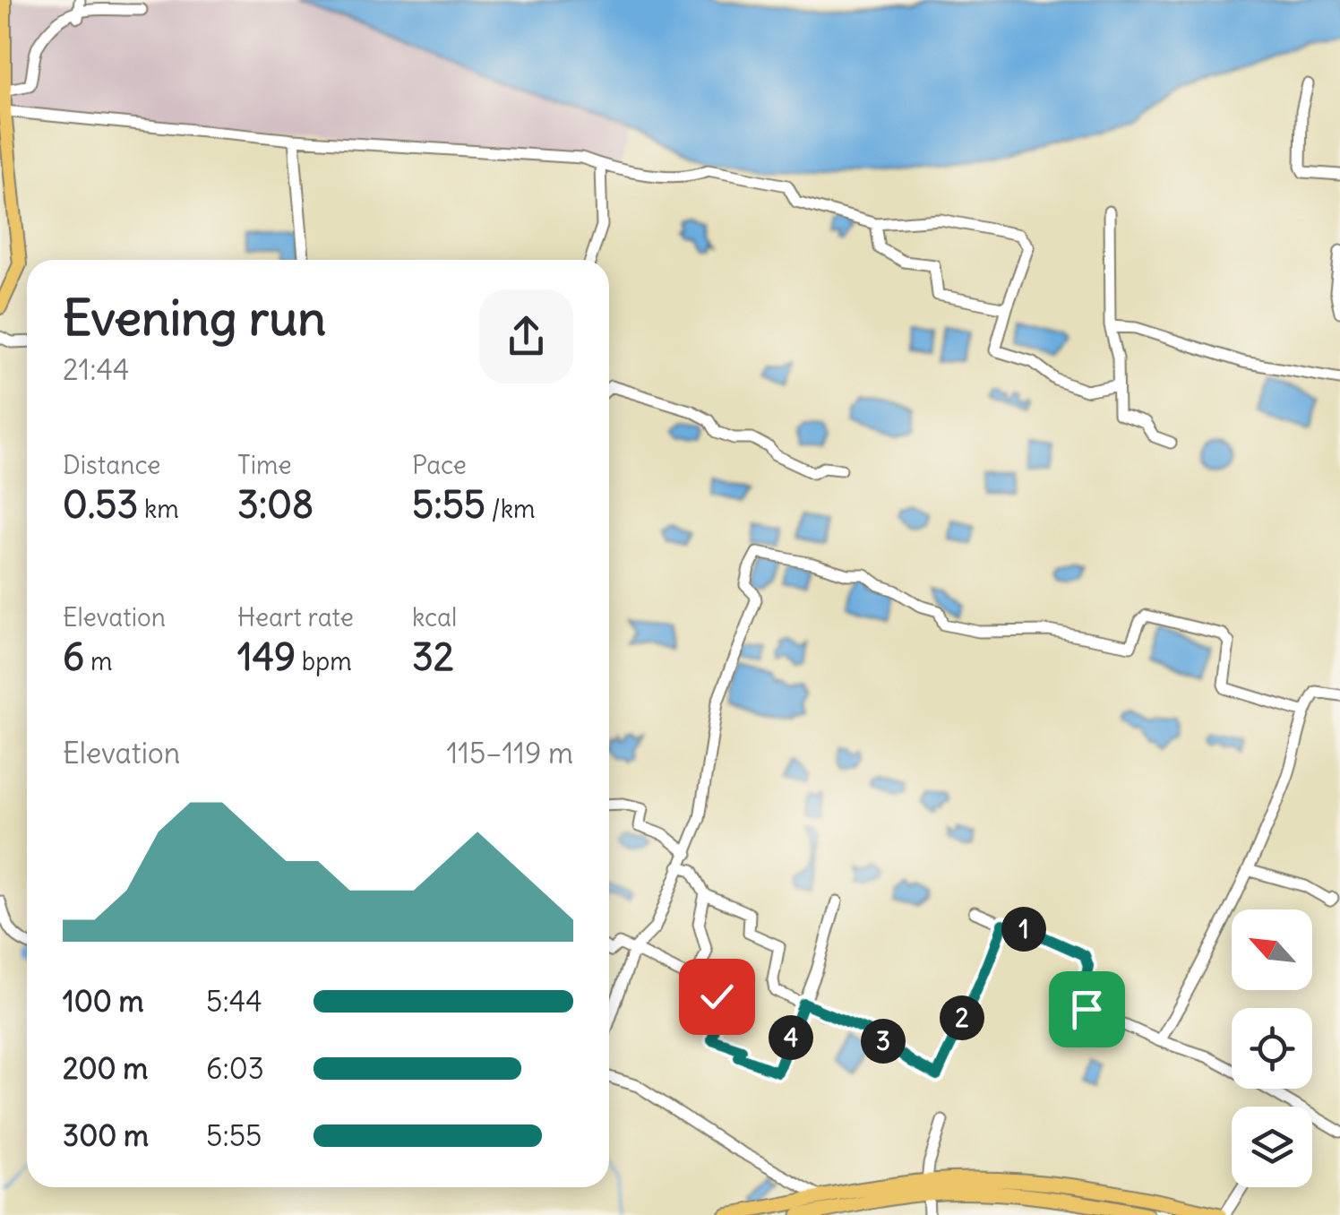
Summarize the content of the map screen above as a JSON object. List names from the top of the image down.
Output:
{
  "north": "top left",
  "page": {
    "heading": ["Evening run", "21:44"],
    "stats": [
      ["Distance", "0.53 km"],
      ["Time", "3:08"],
      ["Pace", "5:55 /km"],
      ["Elevation", "6 m"],
      ["Heart rate", "149 bpm"],
      ["kcal", "32"]
    ],
    "chart": ["Elevation", "115–119 m"],
    "pins": [
      "1",
      "2",
      "4",
      "3"
    ],
    "list": [
      {
        "name": "100 m",
        "note": "5:44"
      },
      {
        "name": "200 m",
        "note": "6:03"
      },
      {
        "name": "300 m",
        "note": "5:55"
      }
    ]
  }
}
